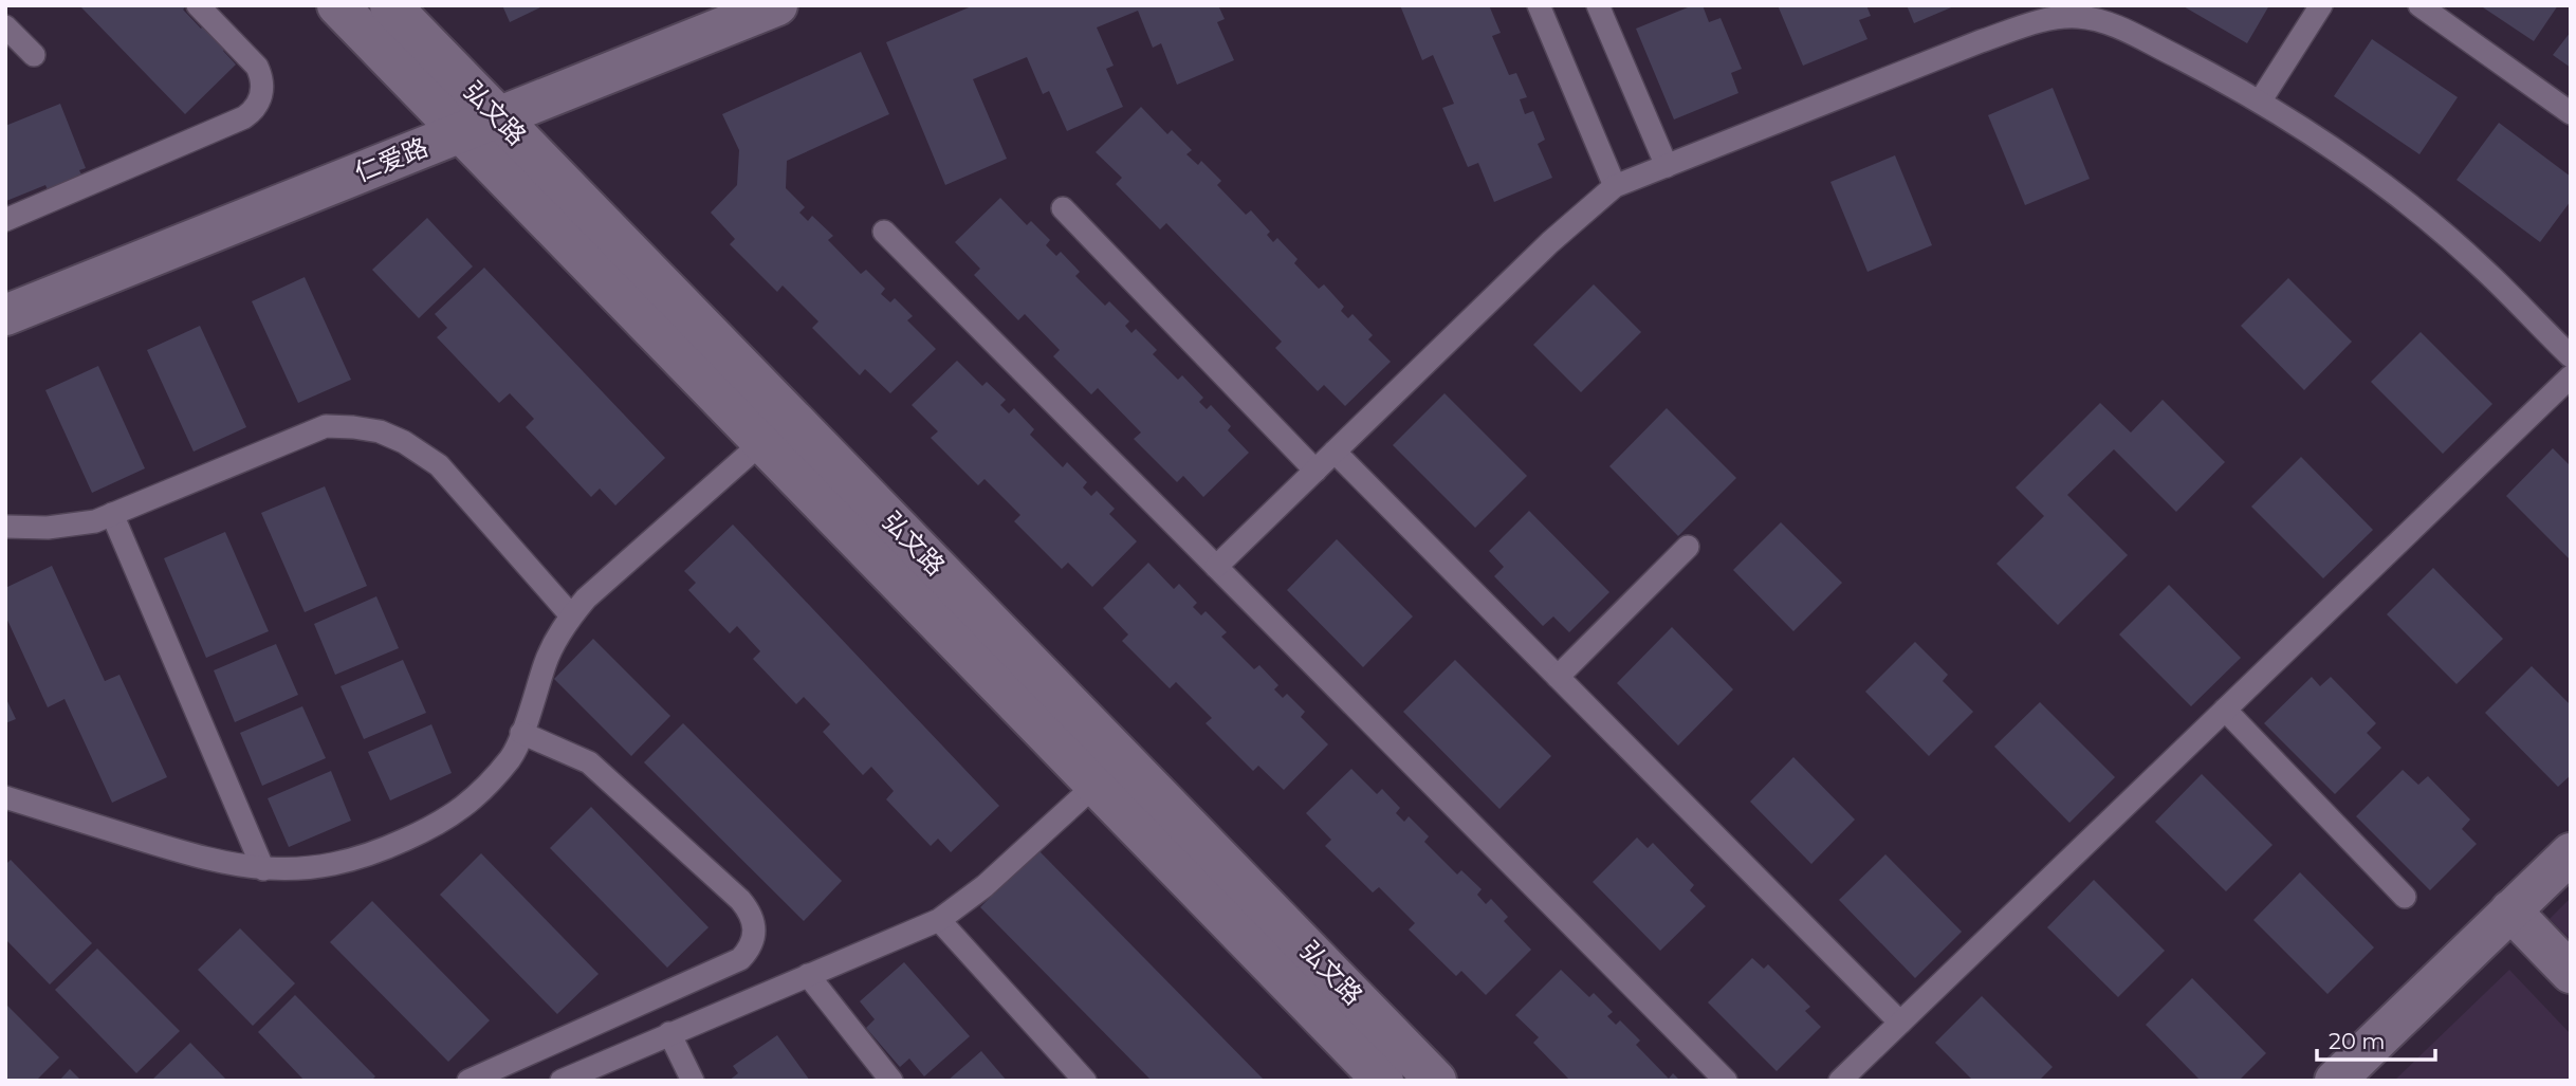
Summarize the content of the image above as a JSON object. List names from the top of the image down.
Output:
{
  "streets": {
    "street": ["弘文路", "仁爱路"]
  },
  "crossings": [
    ["弘文路", "仁爱路"]
  ],
  "scale_bar": "20 m"
}
